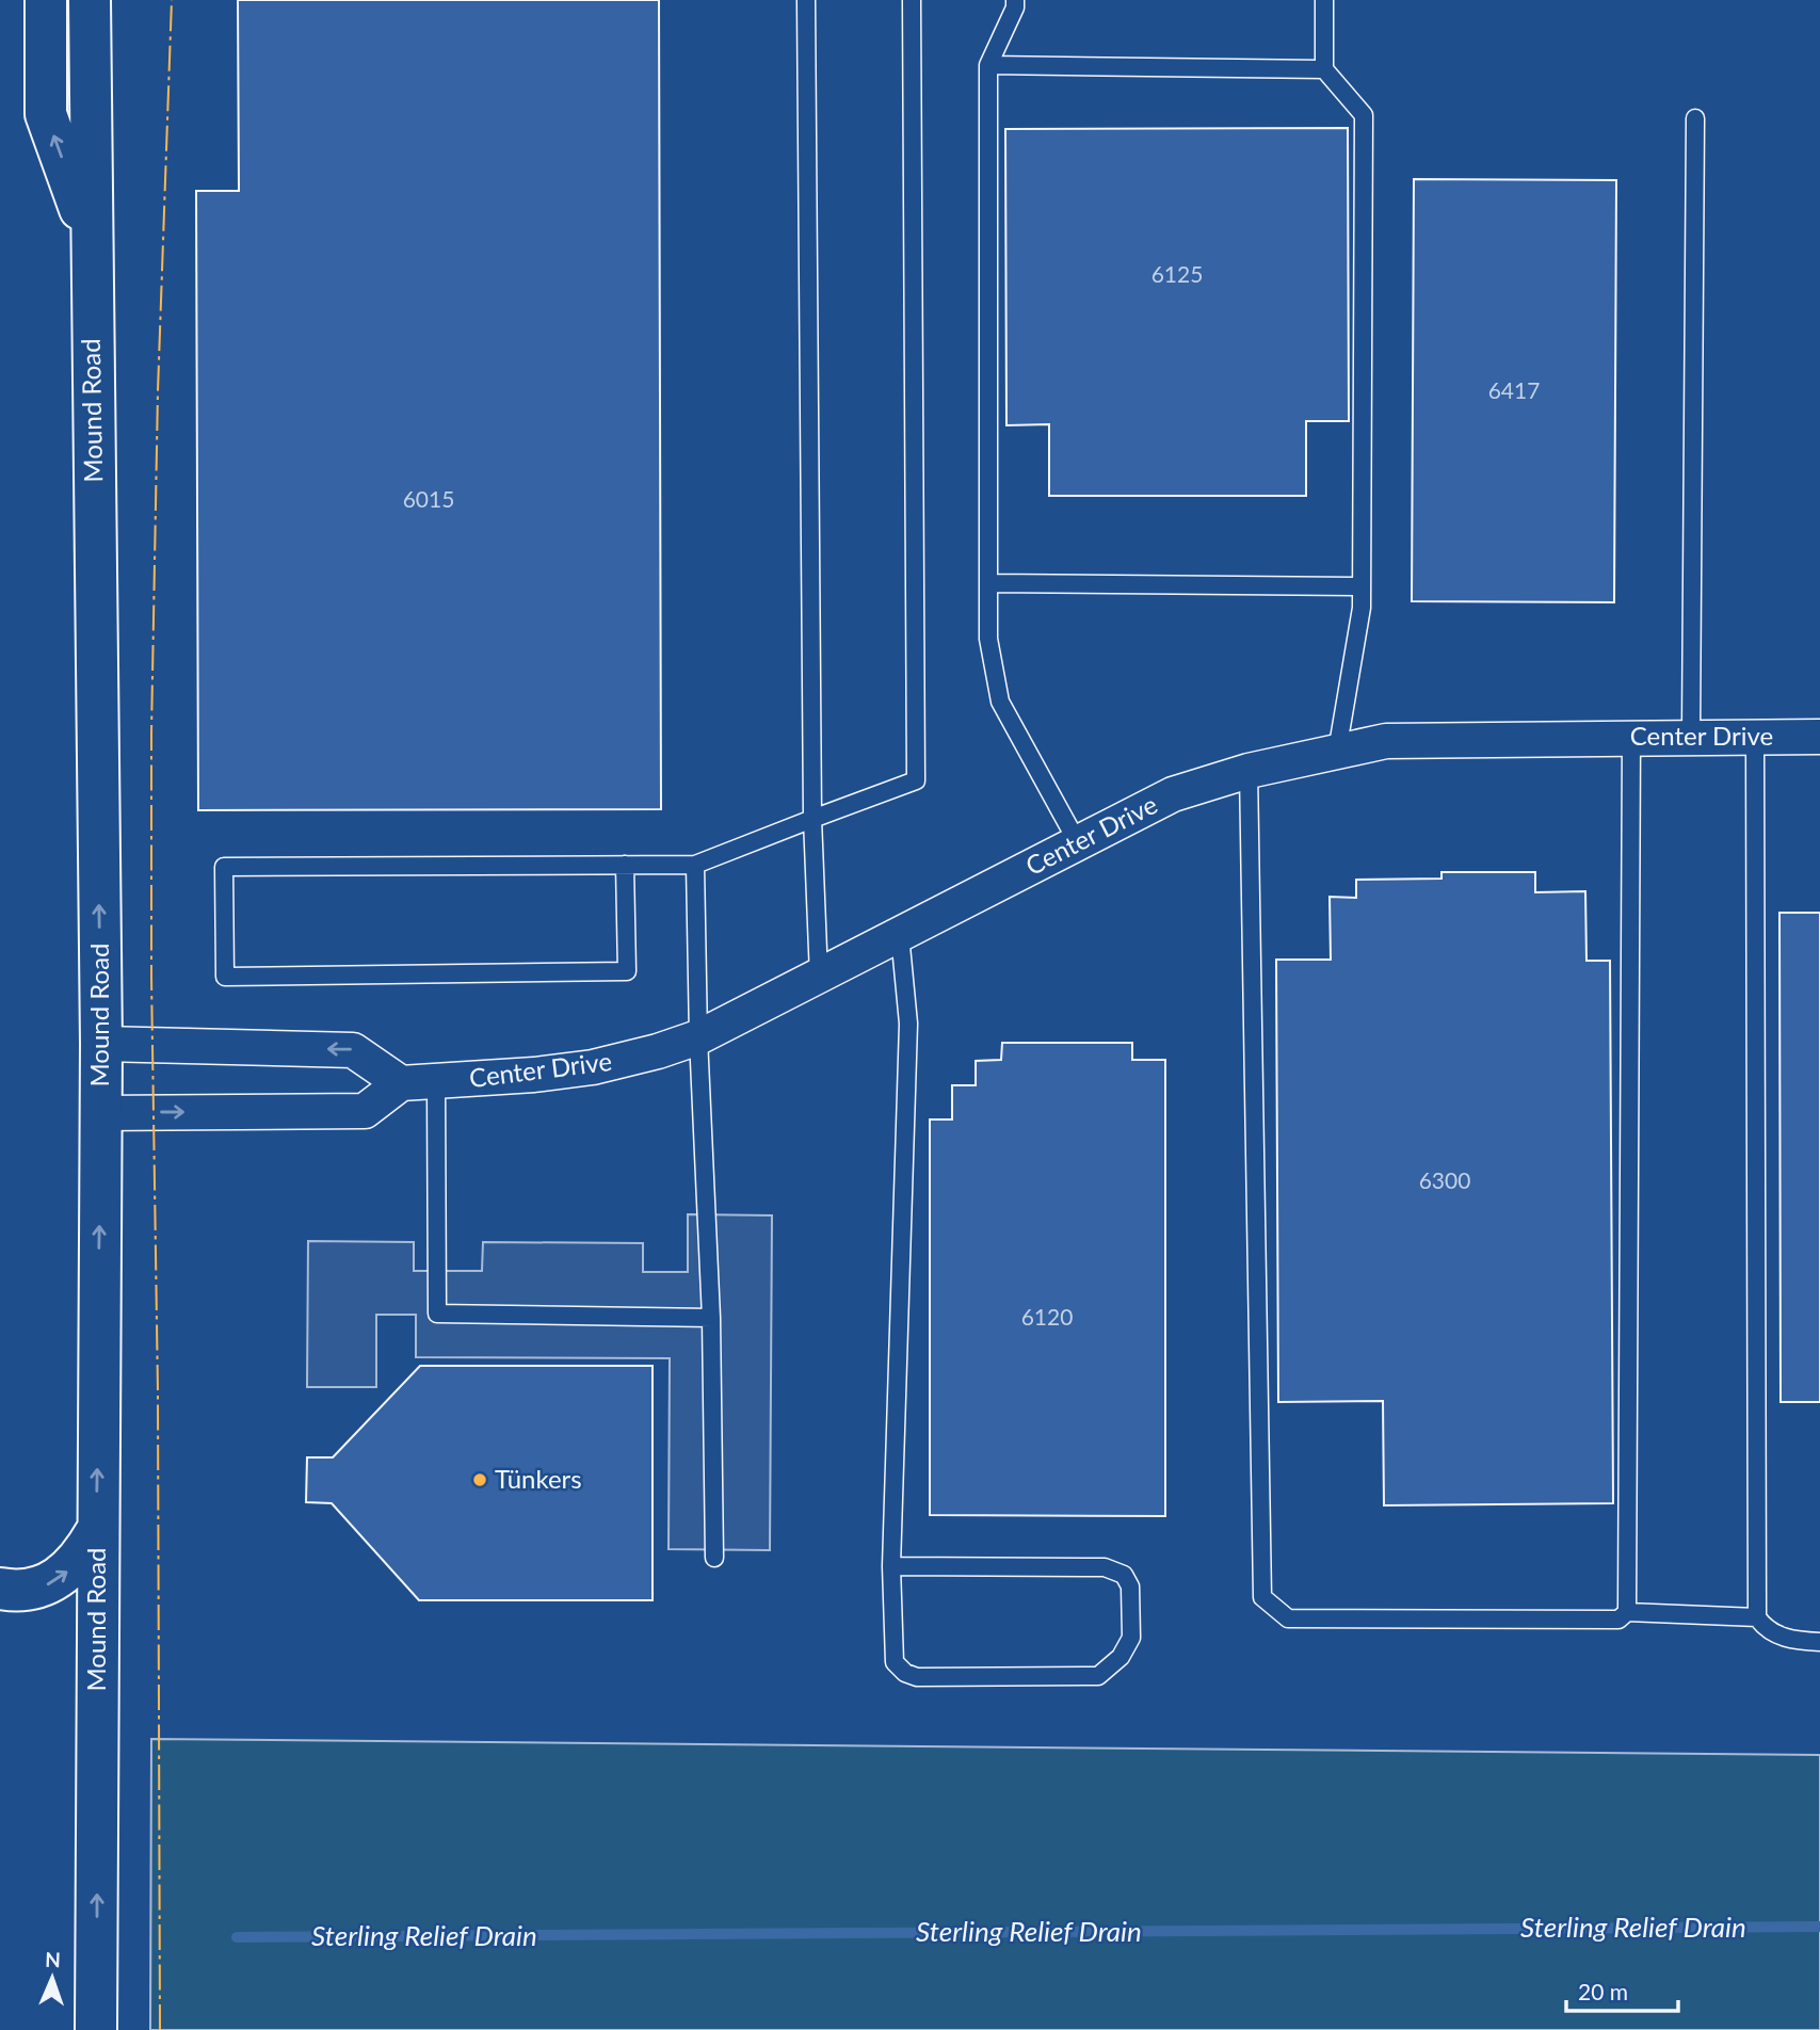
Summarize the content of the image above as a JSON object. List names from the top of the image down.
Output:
{
  "streets": {
    "main road": ["Mound Road"],
    "street": ["Center Drive"]
  },
  "one_way": ["Mound Road"],
  "water": ["Sterling Relief Drain"],
  "places": ["Tünkers"],
  "house_numbers": [
    "6125",
    "6417",
    "6015",
    "6300",
    "6120"
  ],
  "scale_bar": "20 m",
  "north": "top"
}
